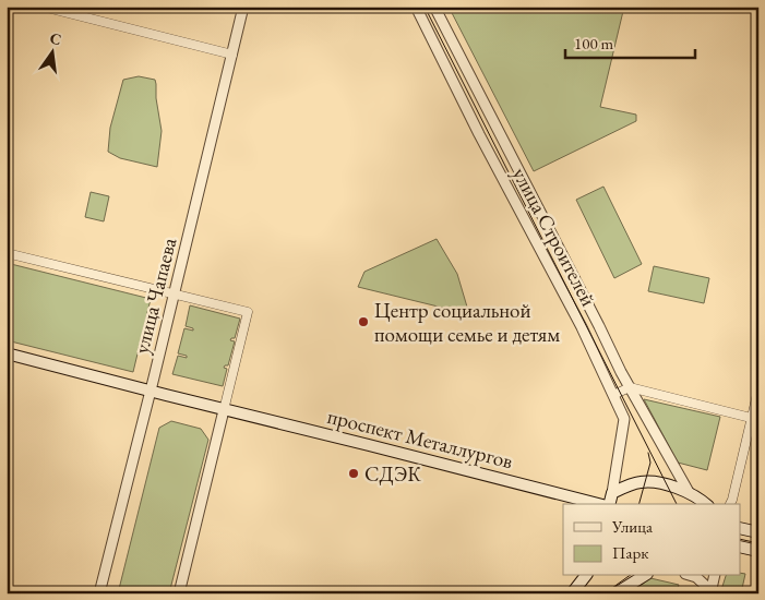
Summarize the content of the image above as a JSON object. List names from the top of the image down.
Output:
{
  "streets": {
    "main road": ["проспект Металлургов"],
    "street": ["улица Строителей", "улица Чапаева"]
  },
  "crossings": [
    ["улица Строителей", "проспект Металлургов"],
    ["улица Чапаева", "проспект Металлургов"]
  ],
  "places": ["Центр социальной помощи семье и детям", "СДЭК"],
  "legend": ["Улица", "Парк"],
  "scale_bar": "100 m",
  "north": "top"
}
